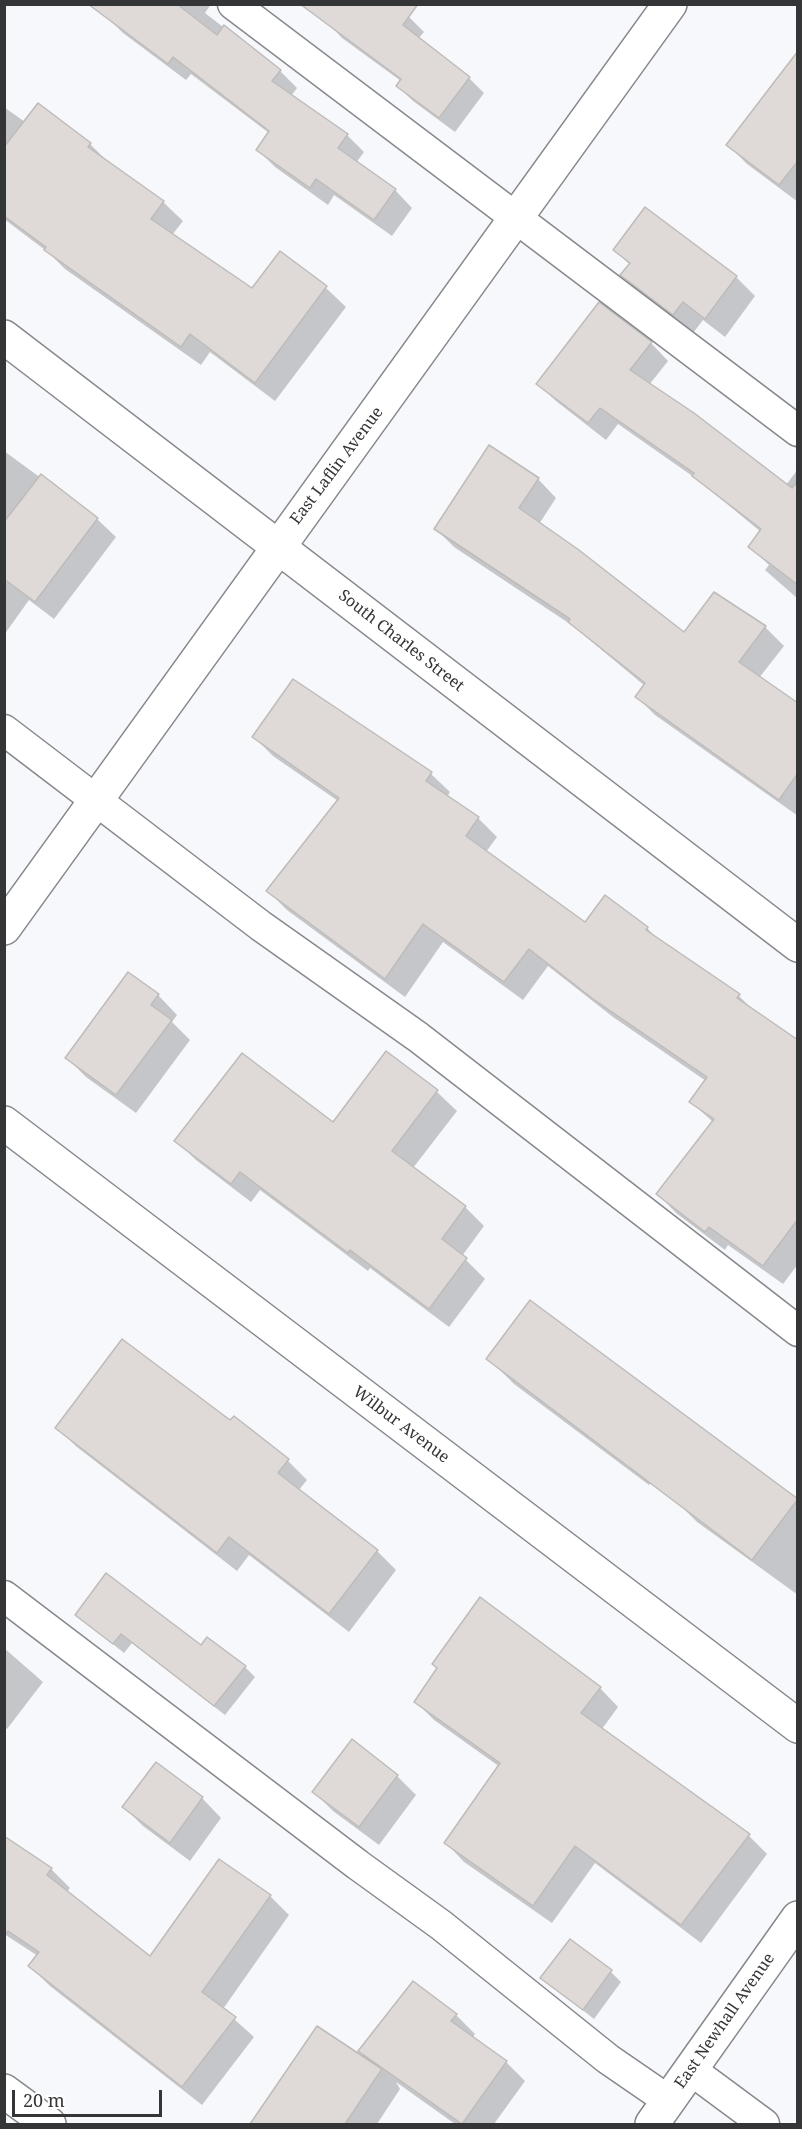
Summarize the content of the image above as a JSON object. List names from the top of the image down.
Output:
{
  "streets": {
    "street": [
      "East Laflin Avenue",
      "South Charles Street",
      "Wilbur Avenue",
      "East Newhall Avenue"
    ]
  },
  "crossings": [
    ["East Laflin Avenue", "South Charles Street"]
  ],
  "scale_bar": "20 m"
}
